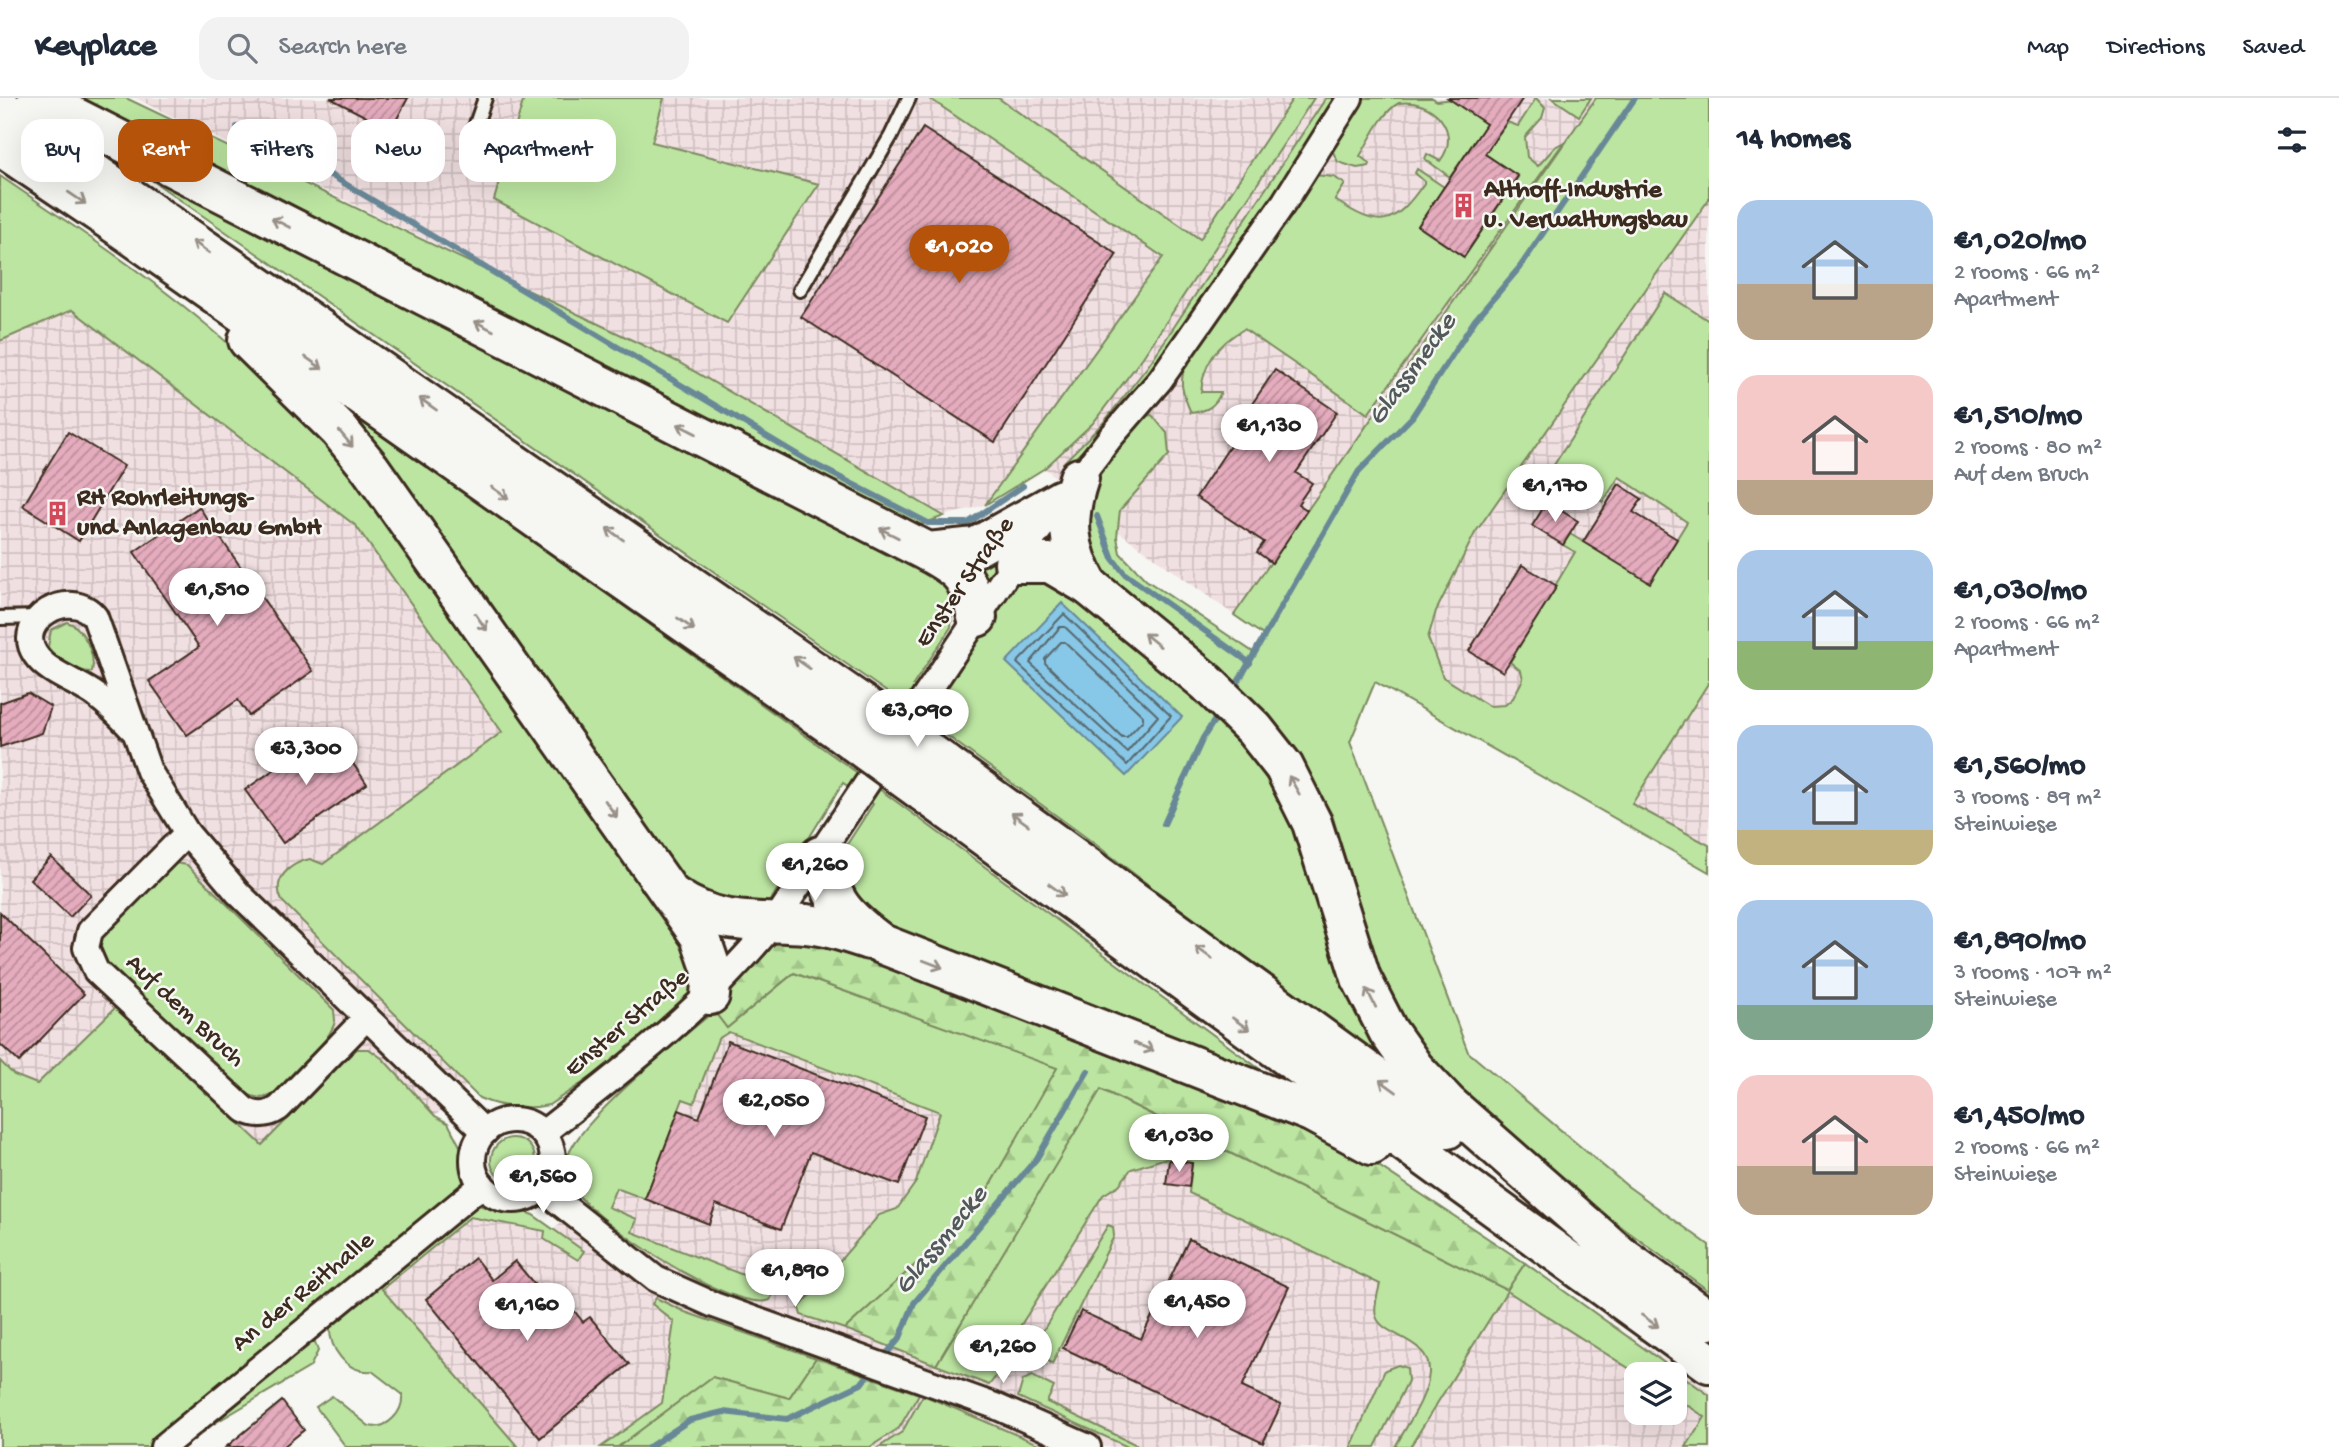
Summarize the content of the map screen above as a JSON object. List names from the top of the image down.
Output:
{
  "streets": {
    "street": ["Enster Straße", "Auf dem Bruch", "An der Reithalle"]
  },
  "crossings": [
    ["Enster Straße", "An der Reithalle"]
  ],
  "water": ["Glassmecke"],
  "places": {
    "building": ["Althoff-Industrie u. Verwaltungsbau", "RH Rohrleitungs- und Anlagenbau GmbH"]
  },
  "page": {
    "header": "Keyplace",
    "search": "Search here",
    "nav": ["Map", "Directions", "Saved"],
    "heading": "14 homes",
    "chip": [
      "Buy",
      "Rent",
      "Filters",
      "New",
      "Apartment"
    ],
    "list": [
      {
        "name": "€1,020/mo",
        "note": "2 rooms · 66 m² · Apartment"
      },
      {
        "name": "€1,510/mo",
        "note": "2 rooms · 80 m² · Auf dem Bruch"
      },
      {
        "name": "€1,030/mo",
        "note": "2 rooms · 66 m² · Apartment"
      },
      {
        "name": "€1,560/mo",
        "note": "3 rooms · 89 m² · Steinwiese"
      },
      {
        "name": "€1,890/mo",
        "note": "3 rooms · 107 m² · Steinwiese"
      },
      {
        "name": "€1,450/mo",
        "note": "2 rooms · 66 m² · Steinwiese"
      }
    ],
    "price": [
      "€1,020",
      "€1,130",
      "€1,170",
      "€1,510",
      "€3,090",
      "€3,300",
      "€1,260",
      "€2,050",
      "€1,030",
      "€1,560",
      "€1,890",
      "€1,450",
      "€1,160",
      "€1,260"
    ]
  }
}
